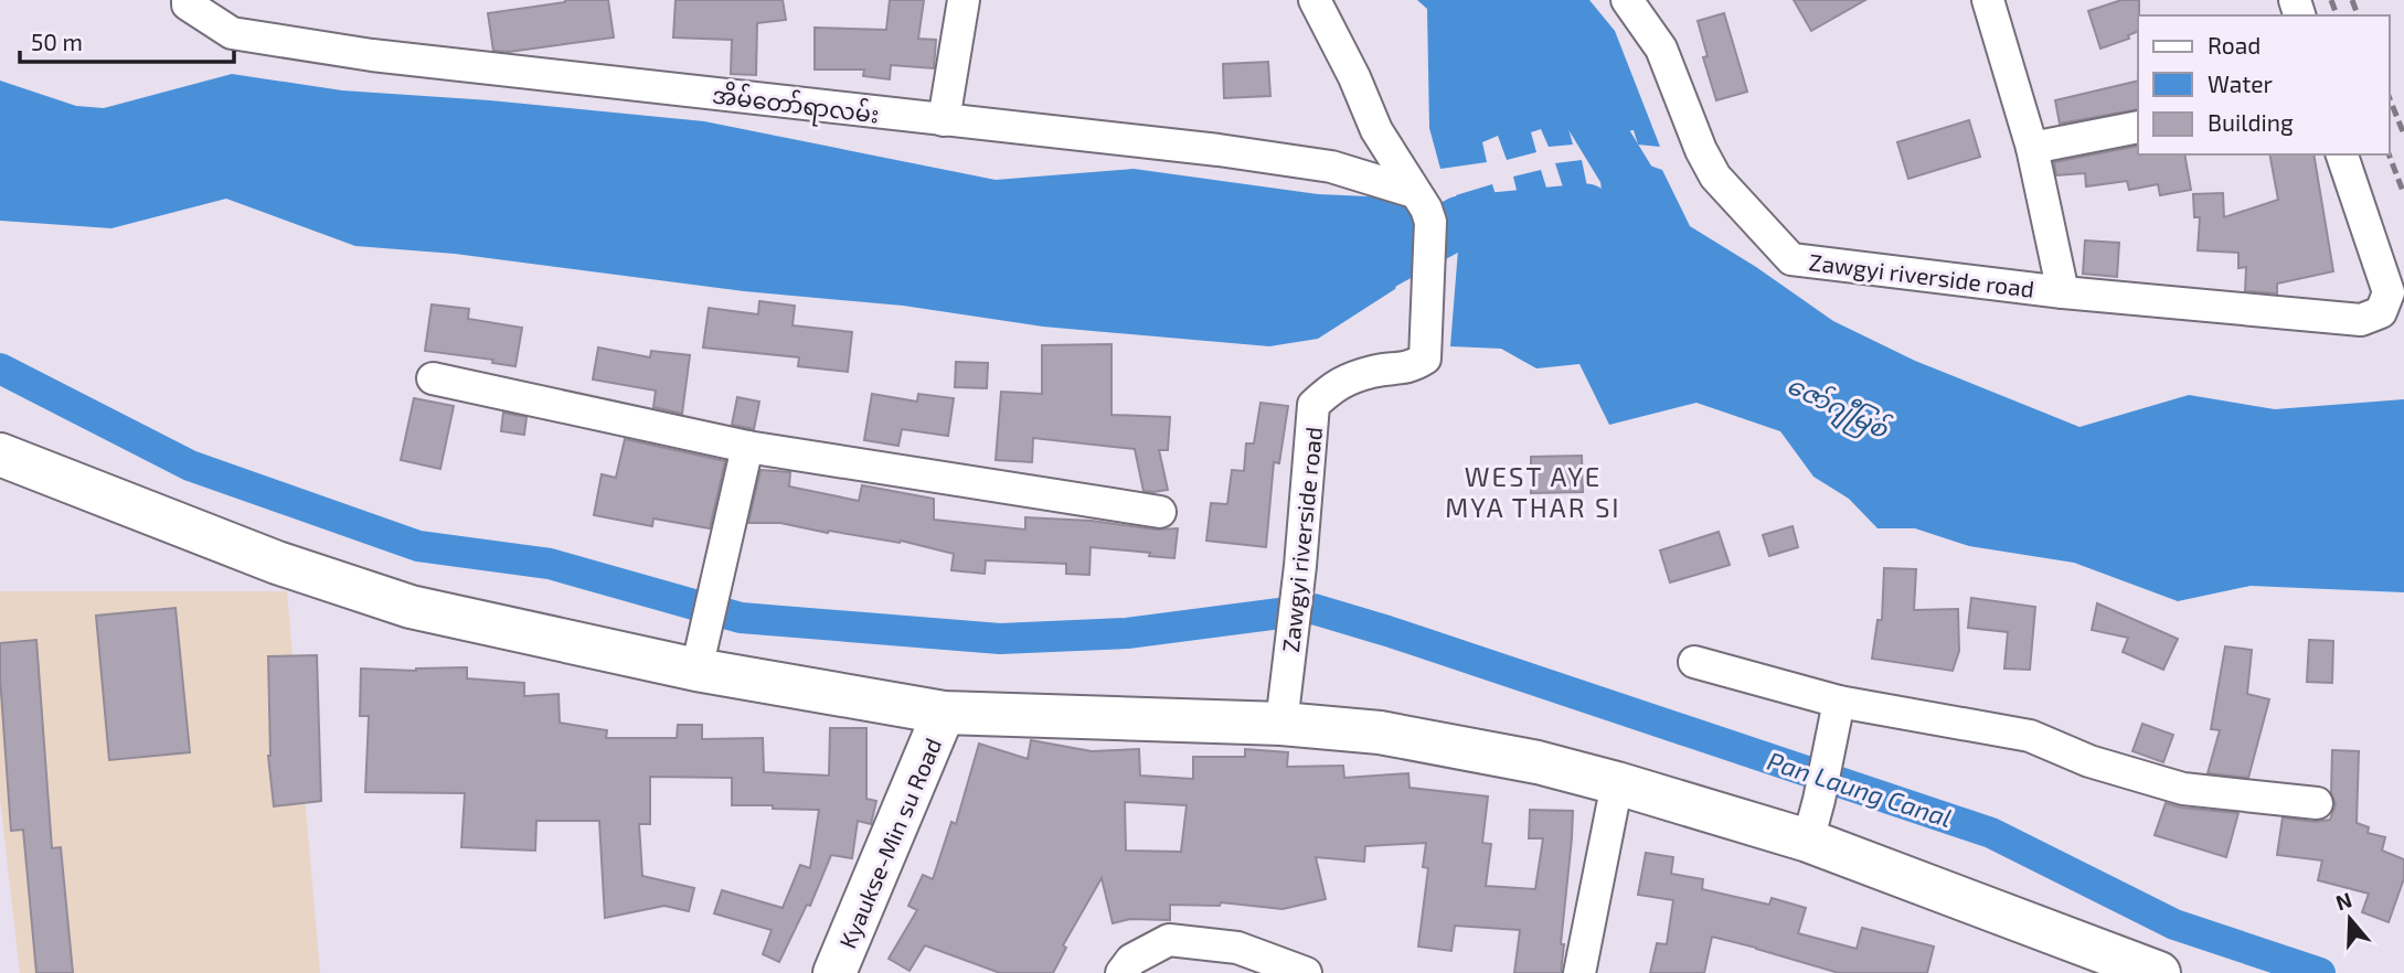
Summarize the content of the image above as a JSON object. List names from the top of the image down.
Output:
{
  "streets": {
    "street": ["အိမ်တော်ရာလမ်း", "Zawgyi riverside road", "Kyaukse-Min su Road"]
  },
  "crossings": [
    ["အိမ်တော်ရာလမ်း", "Zawgyi riverside road"]
  ],
  "districts": ["WEST AYE MYA THAR SI"],
  "water": ["ဇော်ဂျီမြစ်", "Pan Laung Canal"],
  "legend": ["Road", "Water", "Building"],
  "scale_bar": "50 m",
  "north": "top"
}
